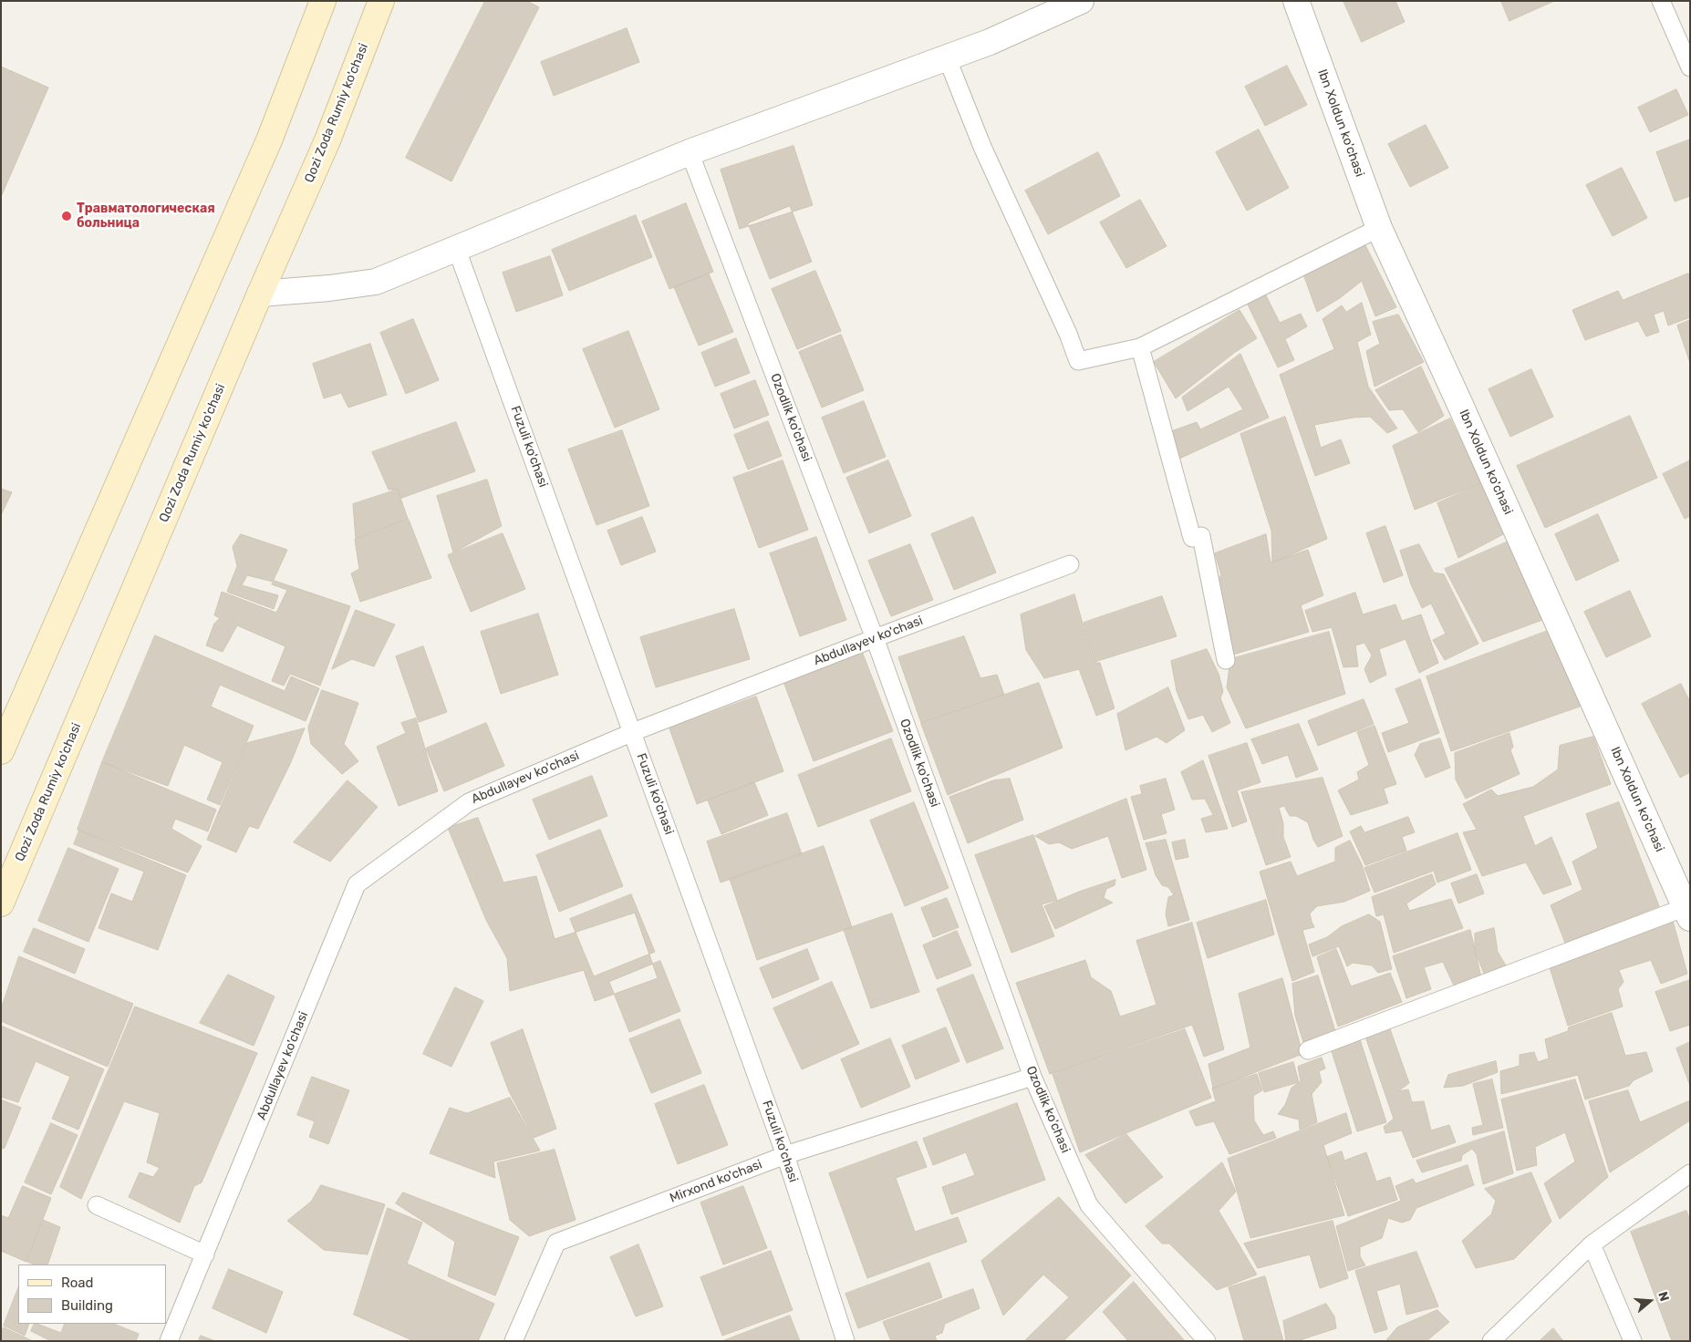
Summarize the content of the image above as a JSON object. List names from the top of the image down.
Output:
{
  "streets": {
    "street": ["Qozi Zoda Rumiy ko'chasi", "Ibn Xoldun ko'chasi"],
    "lane": [
      "Ozodlik ko'chasi",
      "Fuzuli ko'chasi",
      "Abdullayev ko'chasi",
      "Mirxond ko'chasi"
    ]
  },
  "crossings": [
    ["Ozodlik ko'chasi", "Abdullayev ko'chasi"],
    ["Ozodlik ko'chasi", "Mirxond ko'chasi"],
    ["Fuzuli ko'chasi", "Abdullayev ko'chasi"],
    ["Fuzuli ko'chasi", "Mirxond ko'chasi"]
  ],
  "places": ["Травматологическая больница"],
  "legend": ["Road", "Building"],
  "north": "right"
}
